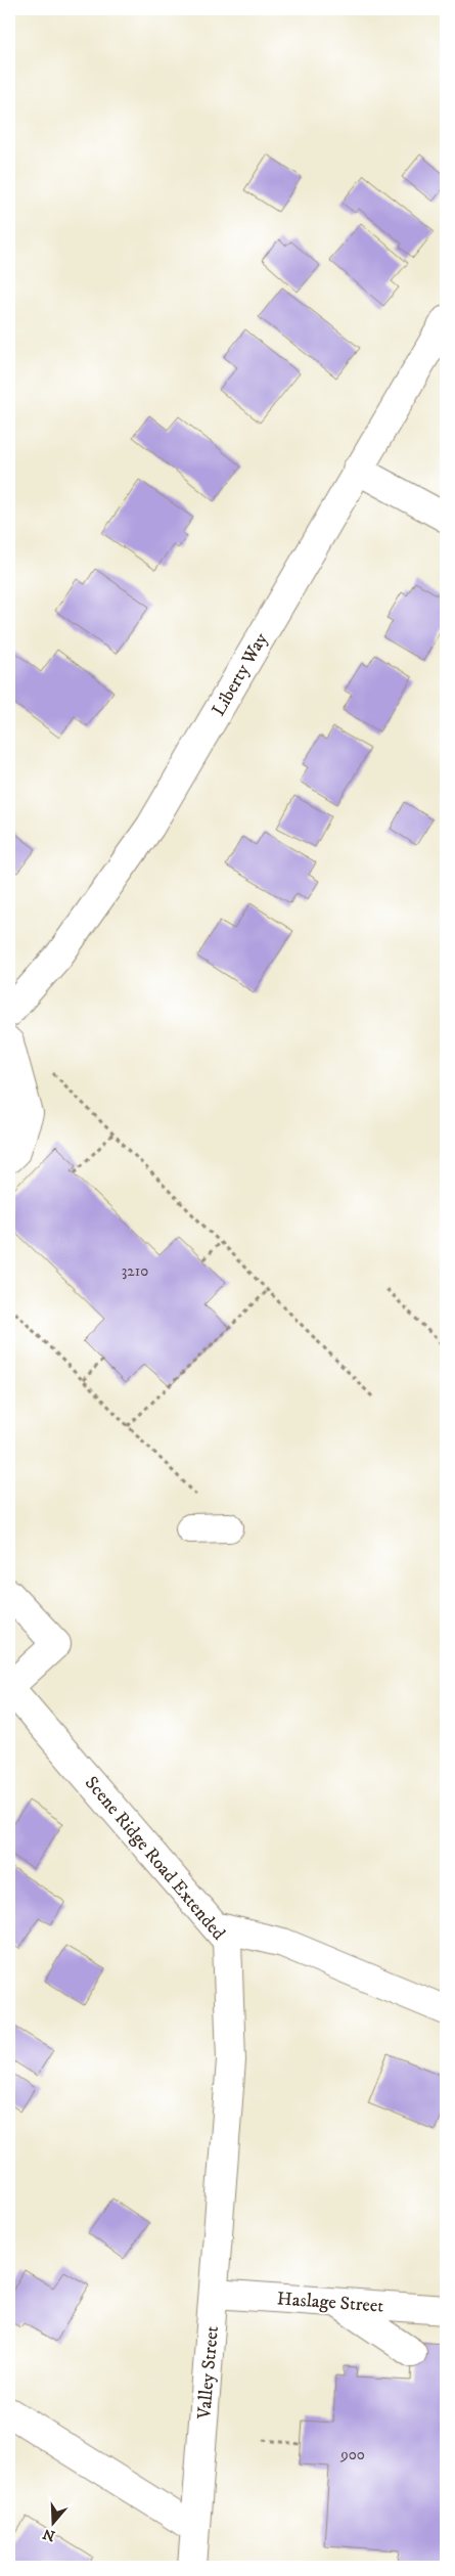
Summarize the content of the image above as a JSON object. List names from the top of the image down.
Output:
{
  "streets": {
    "street": [
      "Liberty Way",
      "Scene Ridge Road Extended",
      "Haslage Street",
      "Valley Street"
    ]
  },
  "crossings": [
    ["Scene Ridge Road Extended", "Valley Street"],
    ["Haslage Street", "Valley Street"]
  ],
  "house_numbers": ["3210", "900"],
  "north": "bottom"
}
